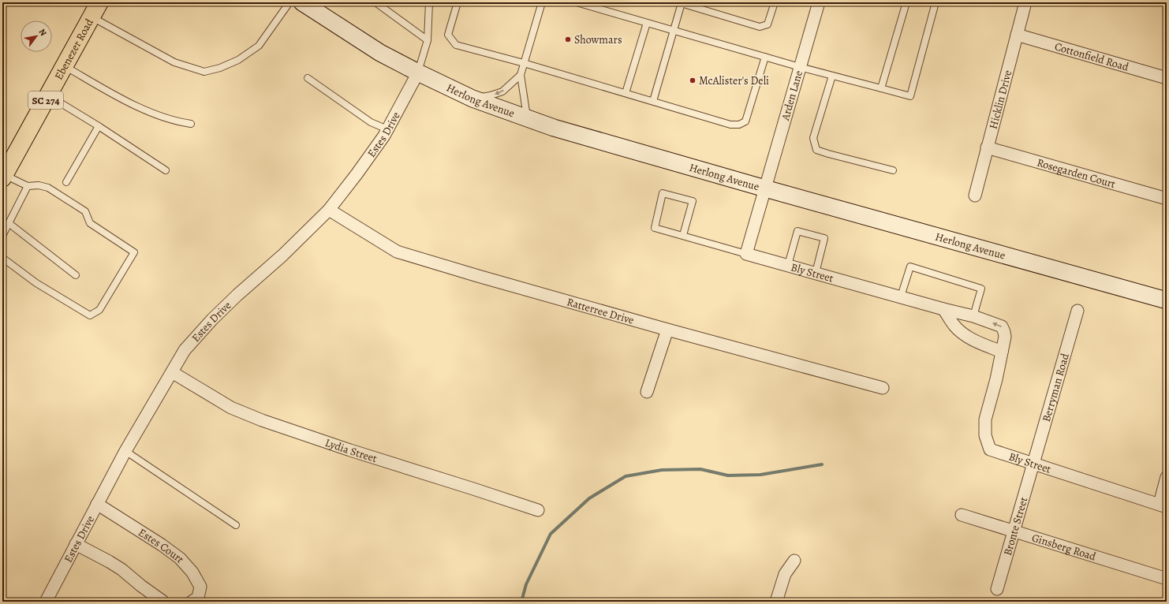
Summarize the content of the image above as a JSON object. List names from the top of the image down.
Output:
{
  "streets": {
    "main road": ["Ebenezer Road", "SC 274"],
    "street": [
      "Cottonfield Road",
      "Arden Lane",
      "Herlong Avenue",
      "Hicklin Drive",
      "Estes Drive",
      "Rosegarden Court",
      "Bly Street",
      "Ratterree Drive",
      "Berryman Road",
      "Lydia Street",
      "Bronte Street",
      "Estes Court",
      "Ginsberg Road"
    ]
  },
  "crossings": [
    ["Cottonfield Road", "Hicklin Drive"],
    ["Arden Lane", "Herlong Avenue"],
    ["Herlong Avenue", "Estes Drive"],
    ["Hicklin Drive", "Rosegarden Court"],
    ["Estes Drive", "Ratterree Drive"],
    ["Estes Drive", "Lydia Street"],
    ["Estes Drive", "Estes Court"],
    ["Bly Street", "Berryman Road"],
    ["Bly Street", "Bronte Street"],
    ["Berryman Road", "Bronte Street"],
    ["Bronte Street", "Ginsberg Road"]
  ],
  "places": ["Showmars", "McAlister's Deli"],
  "north": "top right"
}
